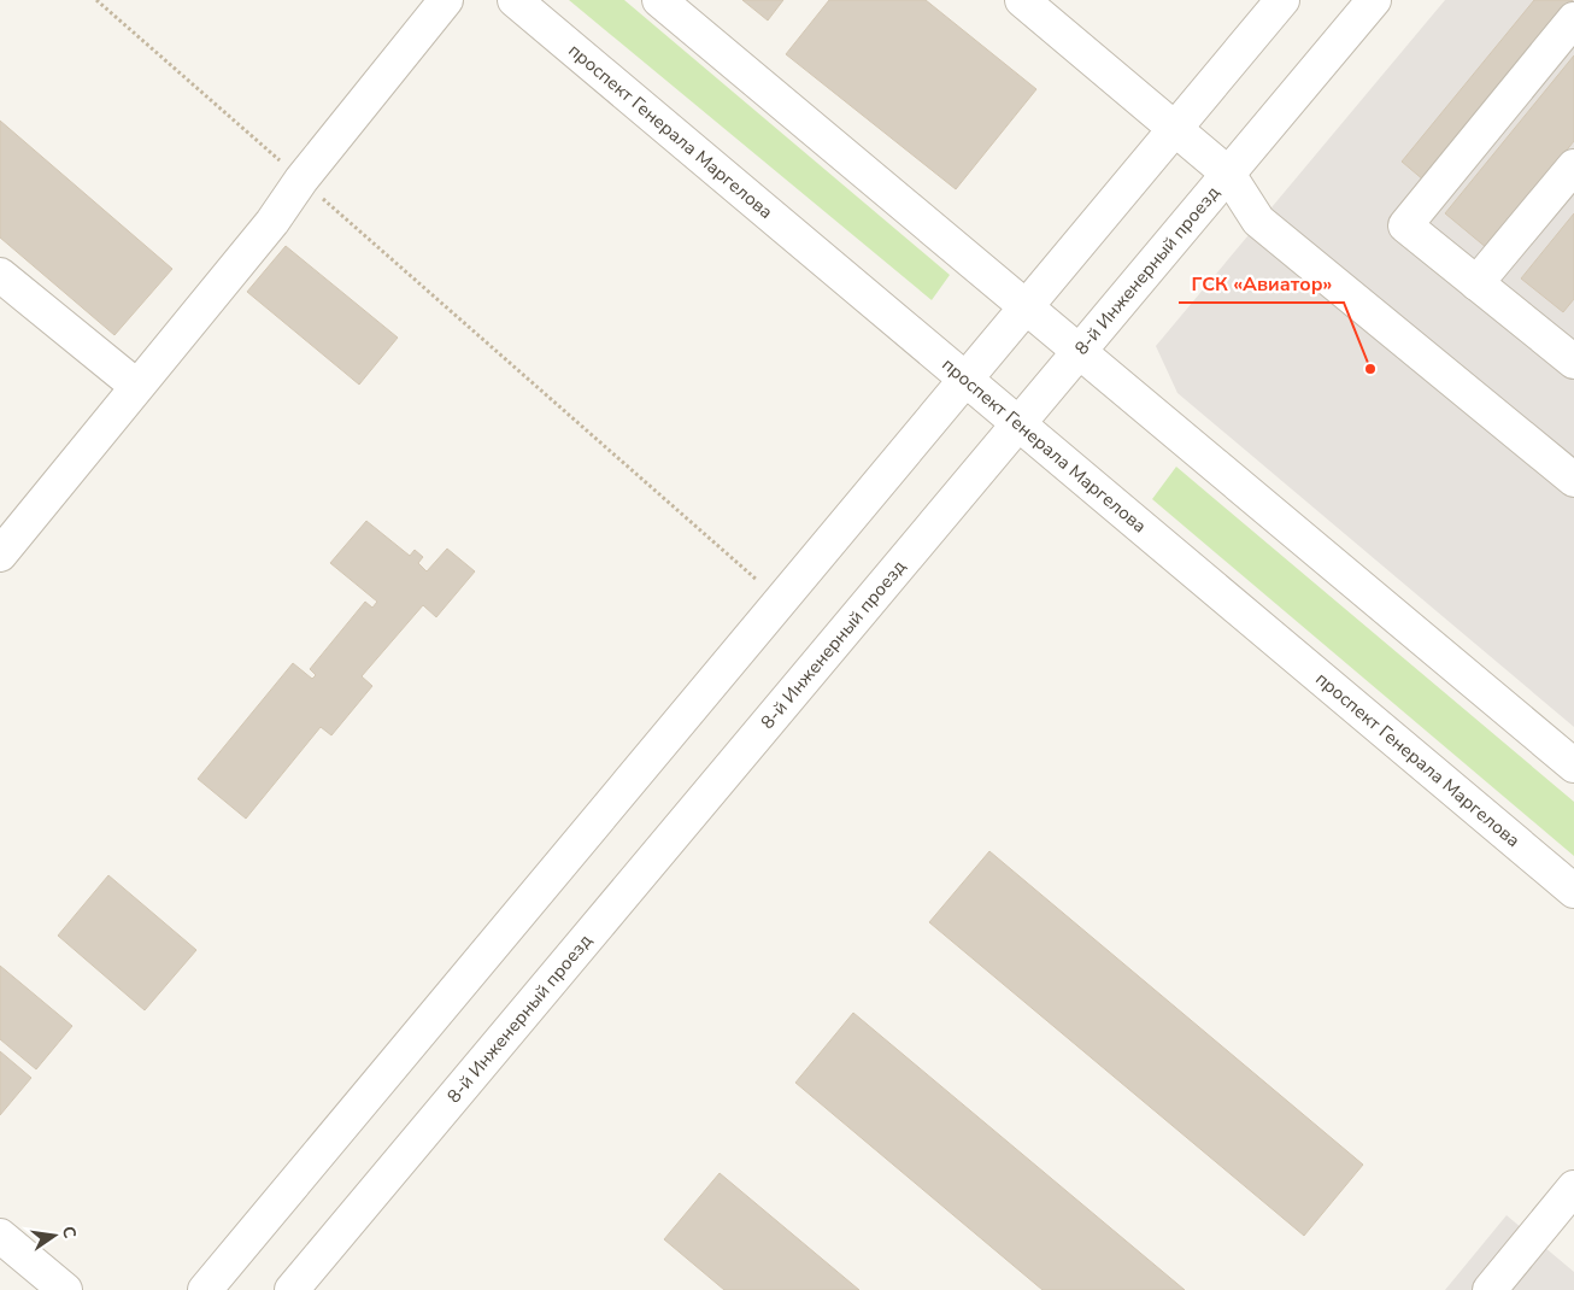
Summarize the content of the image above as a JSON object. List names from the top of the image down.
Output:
{
  "streets": {
    "street": ["проспект Генерала Маргелова", "8-й Инженерный проезд"]
  },
  "crossings": [
    ["проспект Генерала Маргелова", "8-й Инженерный проезд"]
  ],
  "places": ["ГСК «Авиатор»"],
  "north": "right"
}
